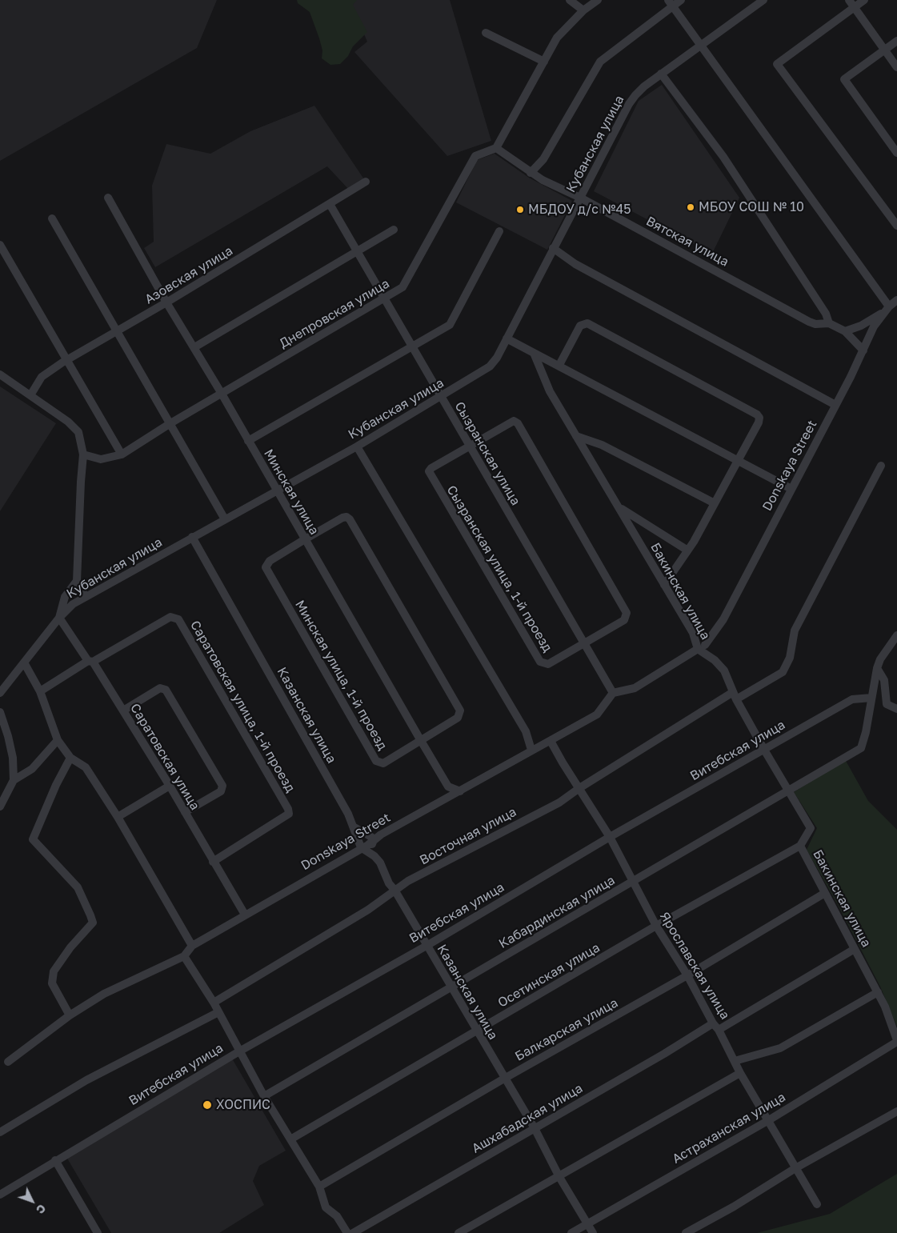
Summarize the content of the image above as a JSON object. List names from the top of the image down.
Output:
{
  "streets": {
    "street": [
      "Кубанская улица",
      "Вятская улица",
      "Азовская улица",
      "Днепровская улица",
      "Сызранская улица",
      "Donskaya Street",
      "Минская улица",
      "Сызранская улица, 1-й проезд",
      "Бакинская улица",
      "Минская улица, 1-й проезд",
      "Саратовская улица, 1-й проезд",
      "Казанская улица",
      "Витебская улица",
      "Саратовская улица",
      "Восточная улица",
      "Кабардинская улица",
      "Ярославская улица",
      "Осетинская улица",
      "Балкарская улица",
      "Ашхабадская улица",
      "Астраханская улица"
    ]
  },
  "crossings": [
    ["Кубанская улица", "Вятская улица"],
    ["Кубанская улица", "Сызранская улица"],
    ["Кубанская улица", "Минская улица"],
    ["Кубанская улица", "Казанская улица"],
    ["Кубанская улица", "Саратовская улица"],
    ["Вятская улица", "Днепровская улица"],
    ["Вятская улица", "Donskaya Street"],
    ["Азовская улица", "Сызранская улица"],
    ["Азовская улица", "Минская улица"],
    ["Днепровская улица", "Сызранская улица"],
    ["Днепровская улица", "Минская улица"],
    ["Сызранская улица", "Donskaya Street"],
    ["Сызранская улица", "Сызранская улица, 1-й проезд"],
    ["Donskaya Street", "Минская улица"],
    ["Donskaya Street", "Бакинская улица"],
    ["Donskaya Street", "Казанская улица"],
    ["Donskaya Street", "Саратовская улица"],
    ["Donskaya Street", "Ярославская улица"],
    ["Минская улица", "Минская улица, 1-й проезд"],
    ["Бакинская улица", "Витебская улица"],
    ["Бакинская улица", "Восточная улица"],
    ["Бакинская улица", "Кабардинская улица"],
    ["Бакинская улица", "Осетинская улица"],
    ["Бакинская улица", "Балкарская улица"],
    ["Бакинская улица", "Ашхабадская улица"],
    ["Бакинская улица", "Астраханская улица"],
    ["Саратовская улица, 1-й проезд", "Саратовская улица"],
    ["Казанская улица", "Витебская улица"],
    ["Казанская улица", "Восточная улица"],
    ["Казанская улица", "Кабардинская улица"],
    ["Казанская улица", "Осетинская улица"],
    ["Казанская улица", "Балкарская улица"],
    ["Казанская улица", "Ашхабадская улица"],
    ["Казанская улица", "Астраханская улица"],
    ["Витебская улица", "Кабардинская улица"],
    ["Витебская улица", "Ярославская улица"],
    ["Восточная улица", "Ярославская улица"],
    ["Кабардинская улица", "Ярославская улица"],
    ["Ярославская улица", "Осетинская улица"],
    ["Ярославская улица", "Балкарская улица"],
    ["Ярославская улица", "Ашхабадская улица"],
    ["Ярославская улица", "Астраханская улица"]
  ],
  "places": ["МБОУ СОШ № 10", "МБДОУ д/с №45", "ХОСПИС"],
  "north": "bottom right"
}
